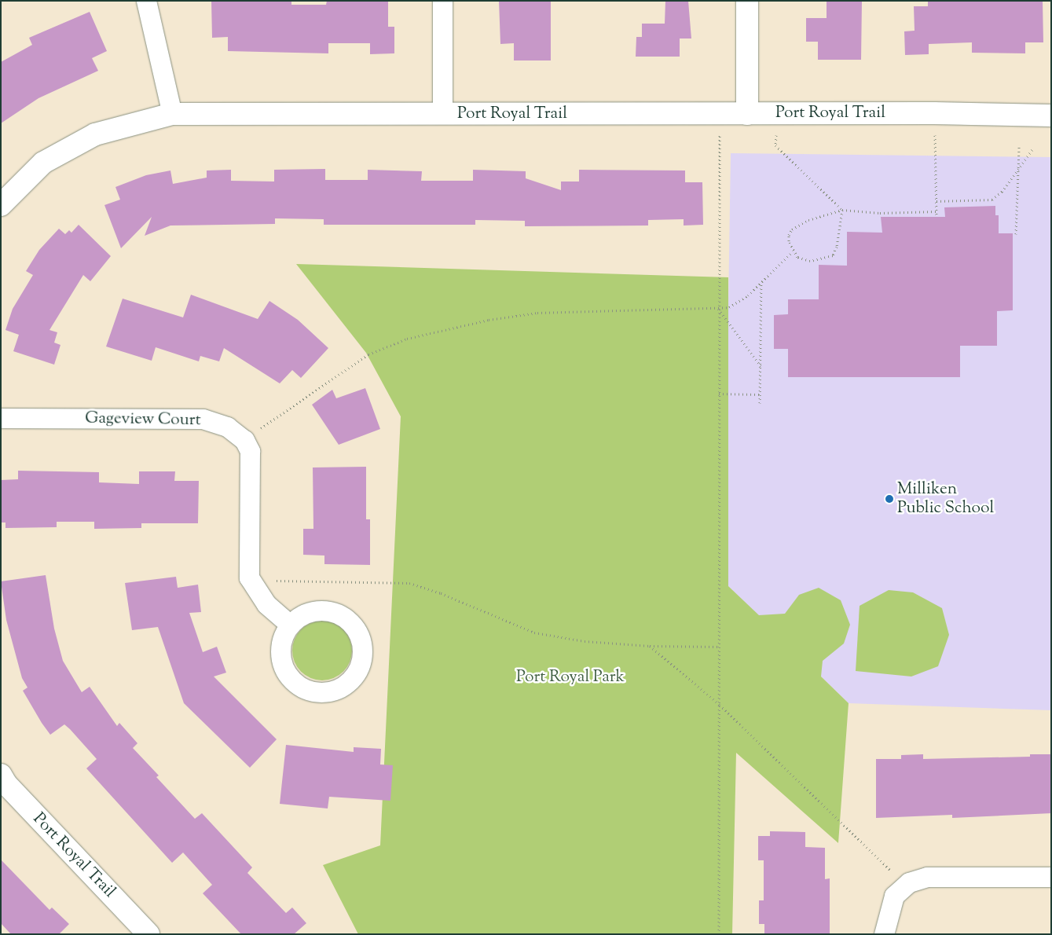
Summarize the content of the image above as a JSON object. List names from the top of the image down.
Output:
{
  "streets": {
    "street": ["Port Royal Trail", "Gageview Court"]
  },
  "parks": ["Port Royal Park"],
  "places": ["Milliken Public School"]
}
